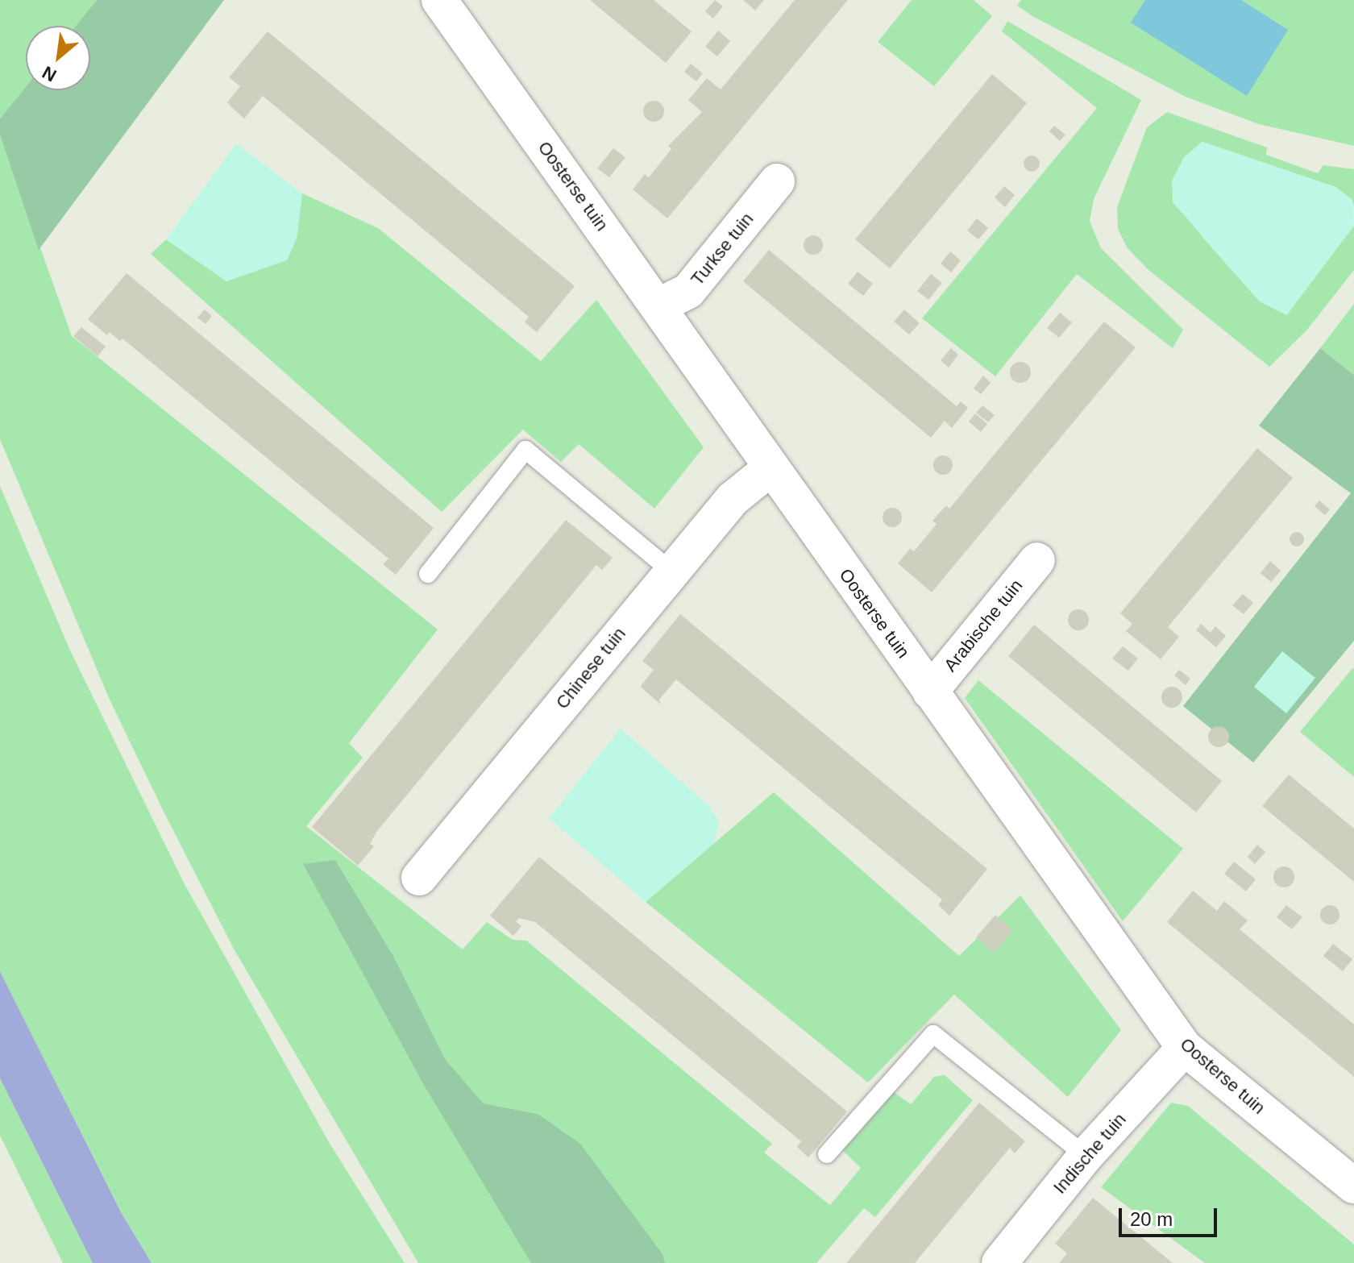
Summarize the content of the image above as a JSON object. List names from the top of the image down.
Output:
{
  "streets": {
    "street": [
      "Oosterse tuin",
      "Turkse tuin",
      "Arabische tuin",
      "Chinese tuin",
      "Indische tuin"
    ]
  },
  "crossings": [
    ["Oosterse tuin", "Turkse tuin"],
    ["Oosterse tuin", "Arabische tuin"],
    ["Oosterse tuin", "Chinese tuin"],
    ["Oosterse tuin", "Indische tuin"]
  ],
  "scale_bar": "20 m",
  "north": "bottom left"
}
